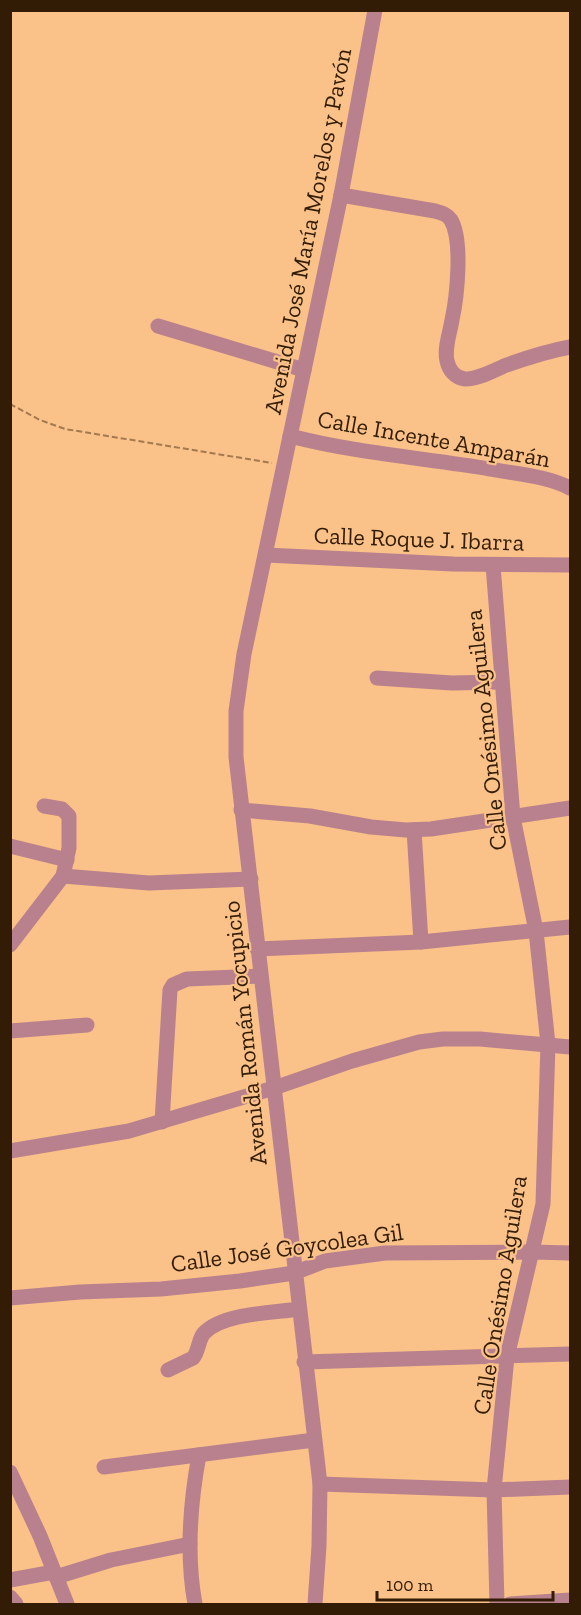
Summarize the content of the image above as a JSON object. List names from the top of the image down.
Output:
{
  "streets": {
    "street": [
      "Avenida José María Morelos y Pavón",
      "Calle Incente Amparán",
      "Calle Roque J. Ibarra",
      "Calle Onésimo Aguilera",
      "Avenida Román Yocupicio",
      "Calle José Goycolea Gil"
    ]
  },
  "crossings": [
    ["Avenida José María Morelos y Pavón", "Calle Incente Amparán"],
    ["Avenida José María Morelos y Pavón", "Avenida Román Yocupicio"],
    ["Calle Roque J. Ibarra", "Calle Onésimo Aguilera"],
    ["Calle Roque J. Ibarra", "Avenida Román Yocupicio"],
    ["Calle Onésimo Aguilera", "Calle José Goycolea Gil"],
    ["Avenida Román Yocupicio", "Calle José Goycolea Gil"]
  ],
  "scale_bar": "100 m"
}
